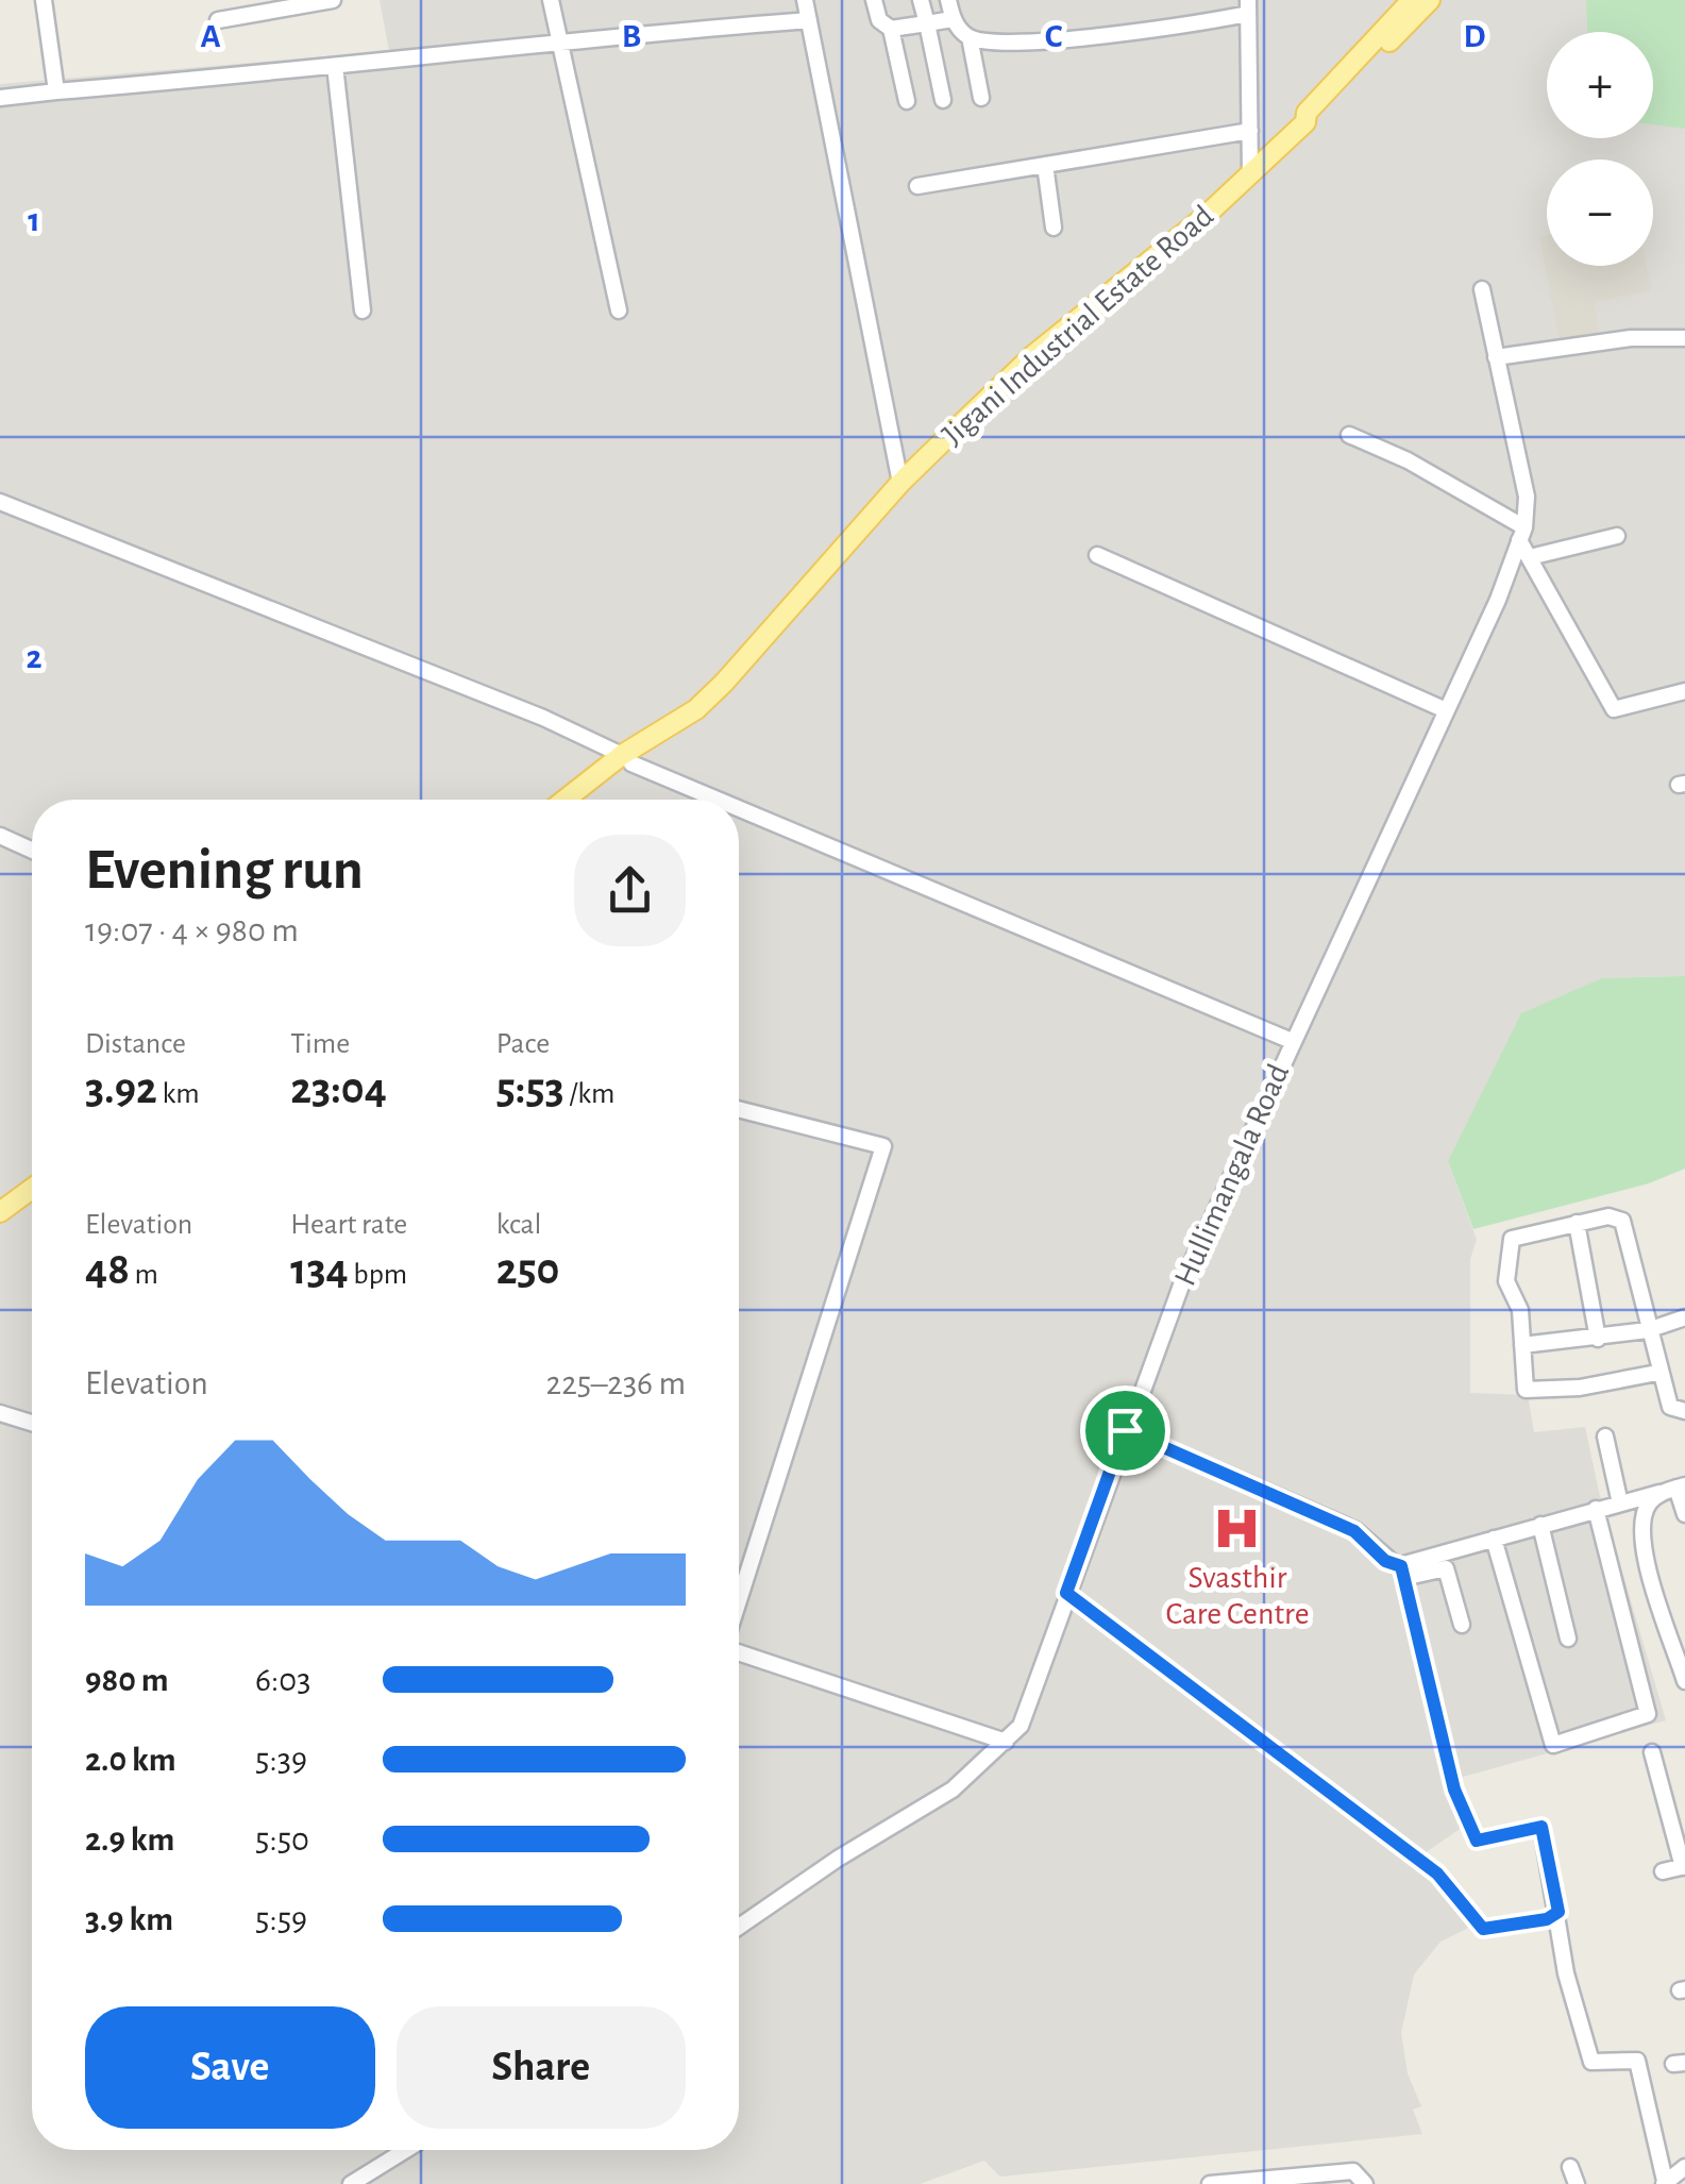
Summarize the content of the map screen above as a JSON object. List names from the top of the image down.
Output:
{
  "streets": {
    "main road": ["Jigani Industrial Estate Road"],
    "street": ["Hullimangala Road"]
  },
  "places": {
    "hospital": ["Svasthir Care Centre"]
  },
  "page": {
    "map_buttons": ["+", "−"],
    "heading": ["Evening run", "19:07 · 4 × 980 m"],
    "stats": [
      ["Distance", "3.92 km"],
      ["Time", "23:04"],
      ["Pace", "5:53 /km"],
      ["Elevation", "48 m"],
      ["Heart rate", "134 bpm"],
      ["kcal", "250"]
    ],
    "chart": ["Elevation", "225–236 m"],
    "list": [
      {
        "name": "980 m",
        "note": "6:03"
      },
      {
        "name": "2.0 km",
        "note": "5:39"
      },
      {
        "name": "2.9 km",
        "note": "5:50"
      },
      {
        "name": "3.9 km",
        "note": "5:59"
      }
    ],
    "buttons": ["Save", "Share"]
  },
  "grid": {
    "columns": [
      "A",
      "B",
      "C",
      "D"
    ],
    "rows": ["1", "2"]
  }
}
